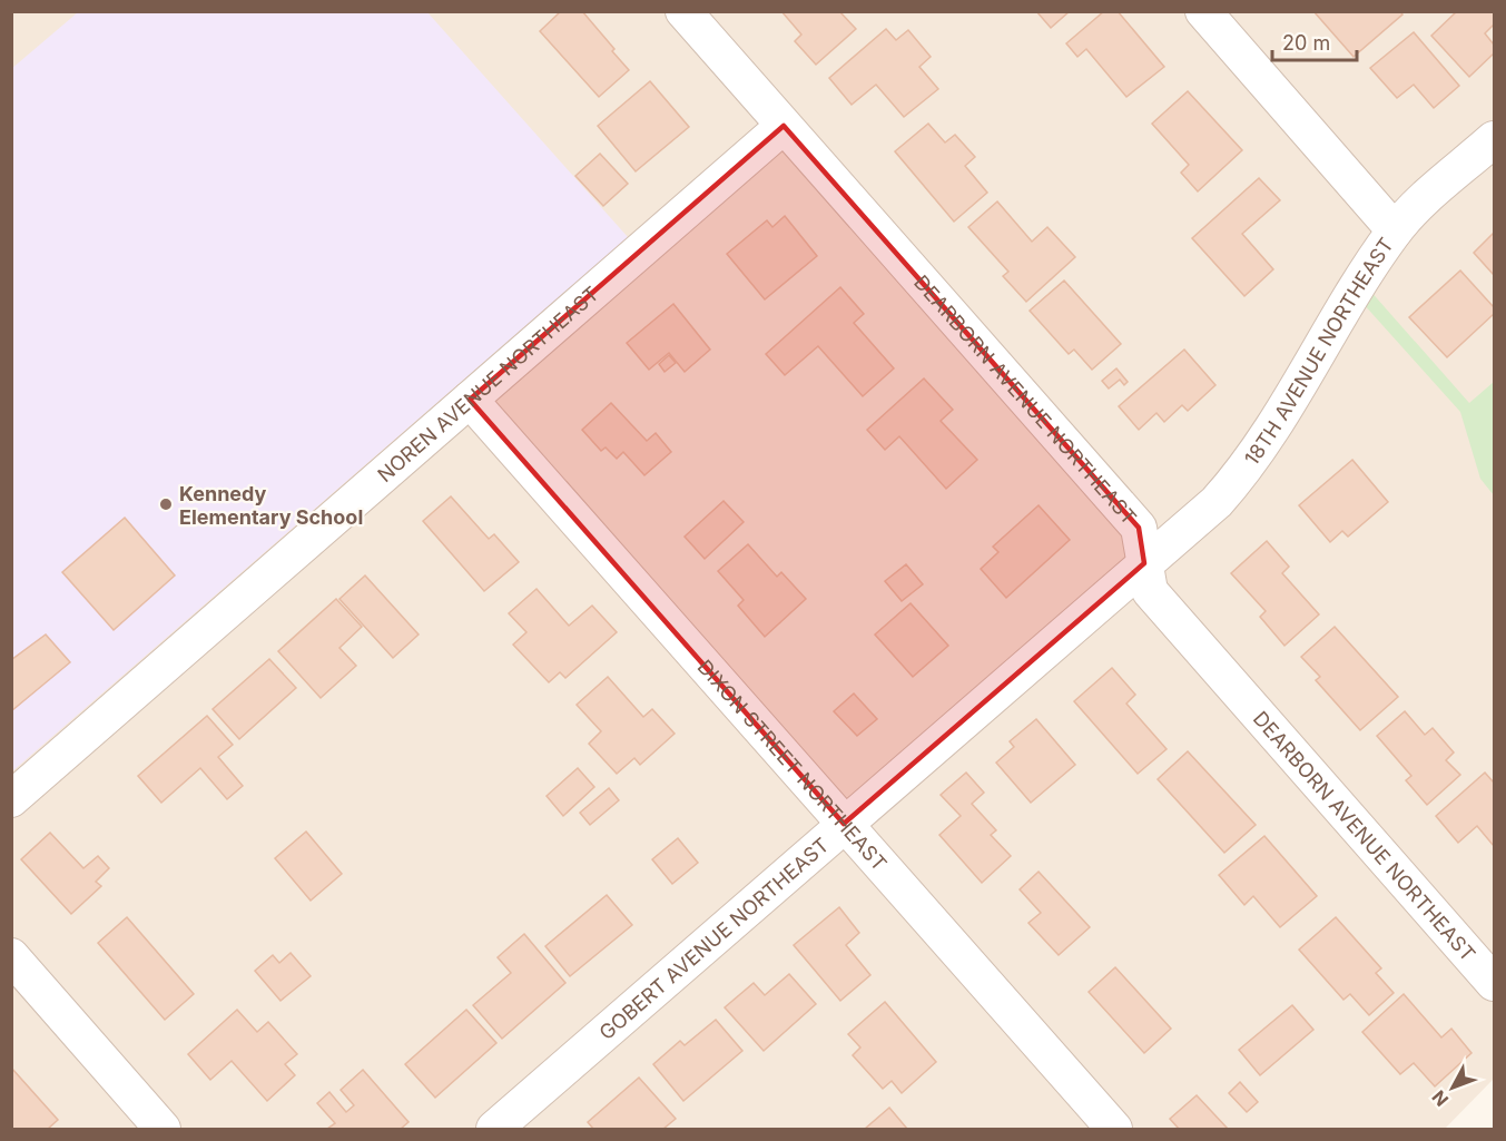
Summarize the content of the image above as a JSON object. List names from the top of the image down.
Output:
{
  "streets": {
    "street": [
      "18TH AVENUE NORTHEAST",
      "NOREN AVENUE NORTHEAST",
      "DEARBORN AVENUE NORTHEAST",
      "DIXON STREET NORTHEAST",
      "GOBERT AVENUE NORTHEAST"
    ]
  },
  "crossings": [
    ["18TH AVENUE NORTHEAST", "DEARBORN AVENUE NORTHEAST"],
    ["18TH AVENUE NORTHEAST", "GOBERT AVENUE NORTHEAST"],
    ["NOREN AVENUE NORTHEAST", "DEARBORN AVENUE NORTHEAST"],
    ["NOREN AVENUE NORTHEAST", "DIXON STREET NORTHEAST"],
    ["DEARBORN AVENUE NORTHEAST", "GOBERT AVENUE NORTHEAST"],
    ["DIXON STREET NORTHEAST", "GOBERT AVENUE NORTHEAST"]
  ],
  "places": ["Kennedy Elementary School"],
  "scale_bar": "20 m",
  "north": "bottom left"
}
